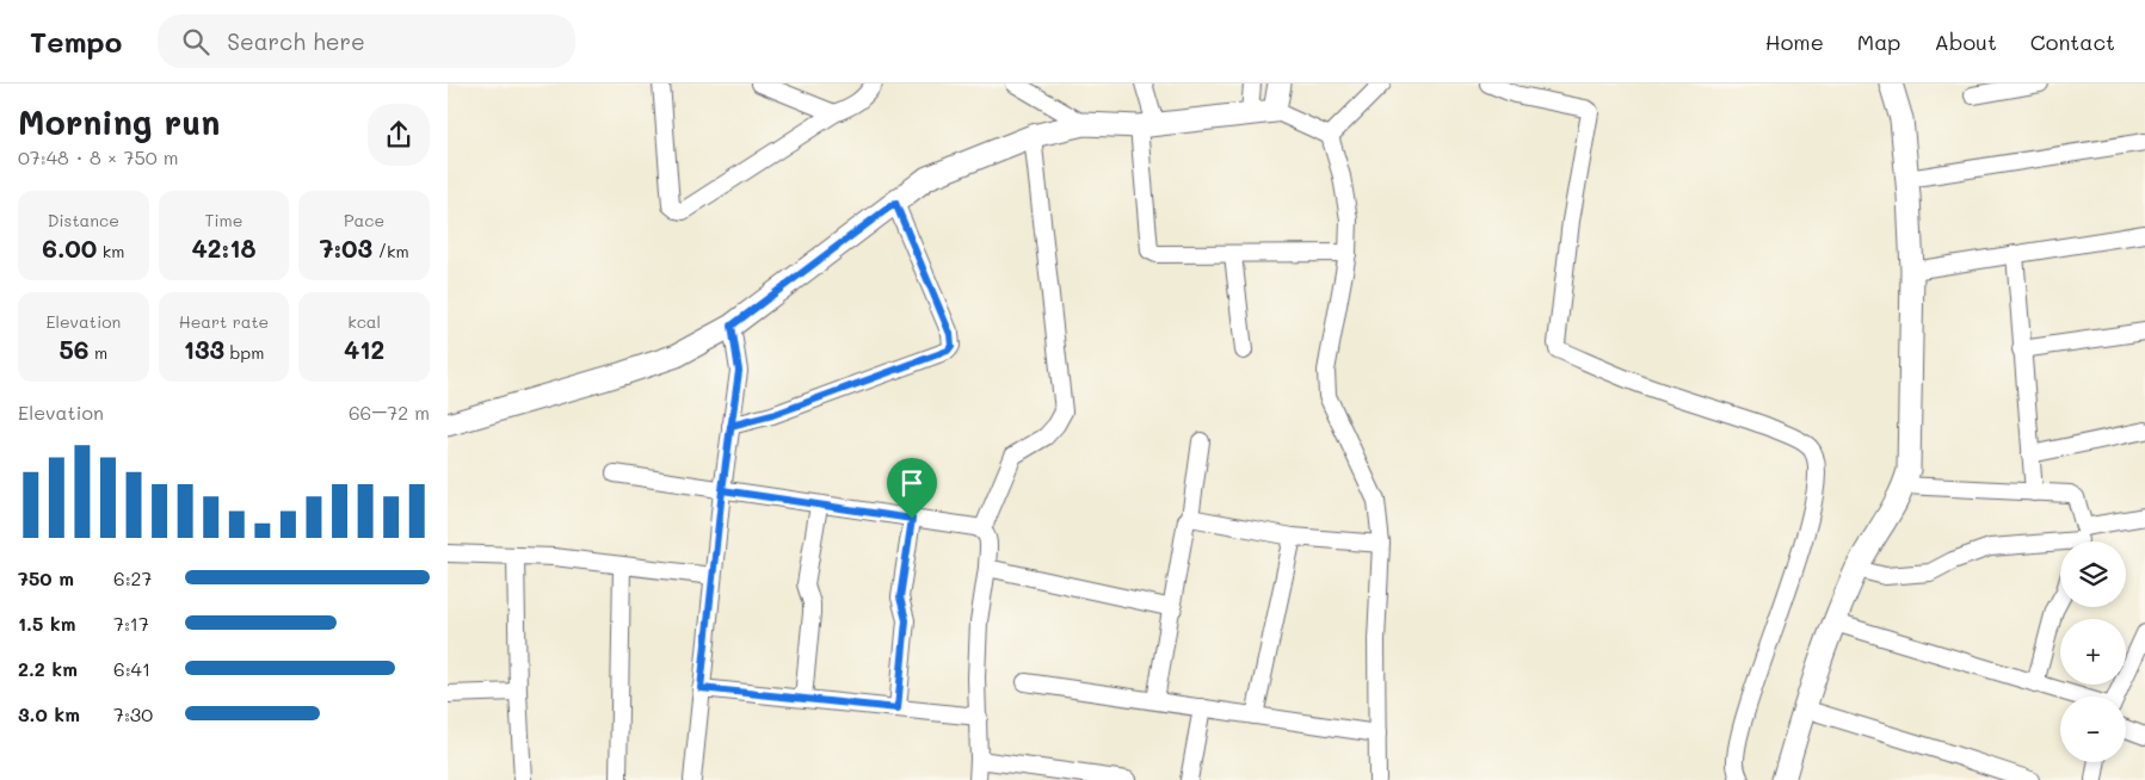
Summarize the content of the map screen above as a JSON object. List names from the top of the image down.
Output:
{
  "page": {
    "header": "Tempo",
    "search": "Search here",
    "nav": [
      "Home",
      "Map",
      "About",
      "Contact"
    ],
    "heading": ["Morning run", "07:48 · 8 × 750 m"],
    "stats": [
      ["Distance", "6.00 km"],
      ["Time", "42:18"],
      ["Pace", "7:03 /km"],
      ["Elevation", "56 m"],
      ["Heart rate", "133 bpm"],
      ["kcal", "412"]
    ],
    "chart": ["Elevation", "66–72 m"],
    "map_buttons": ["+", "−"],
    "list": [
      {
        "name": "750 m",
        "note": "6:27"
      },
      {
        "name": "1.5 km",
        "note": "7:17"
      },
      {
        "name": "2.2 km",
        "note": "6:41"
      },
      {
        "name": "3.0 km",
        "note": "7:30"
      }
    ]
  }
}
